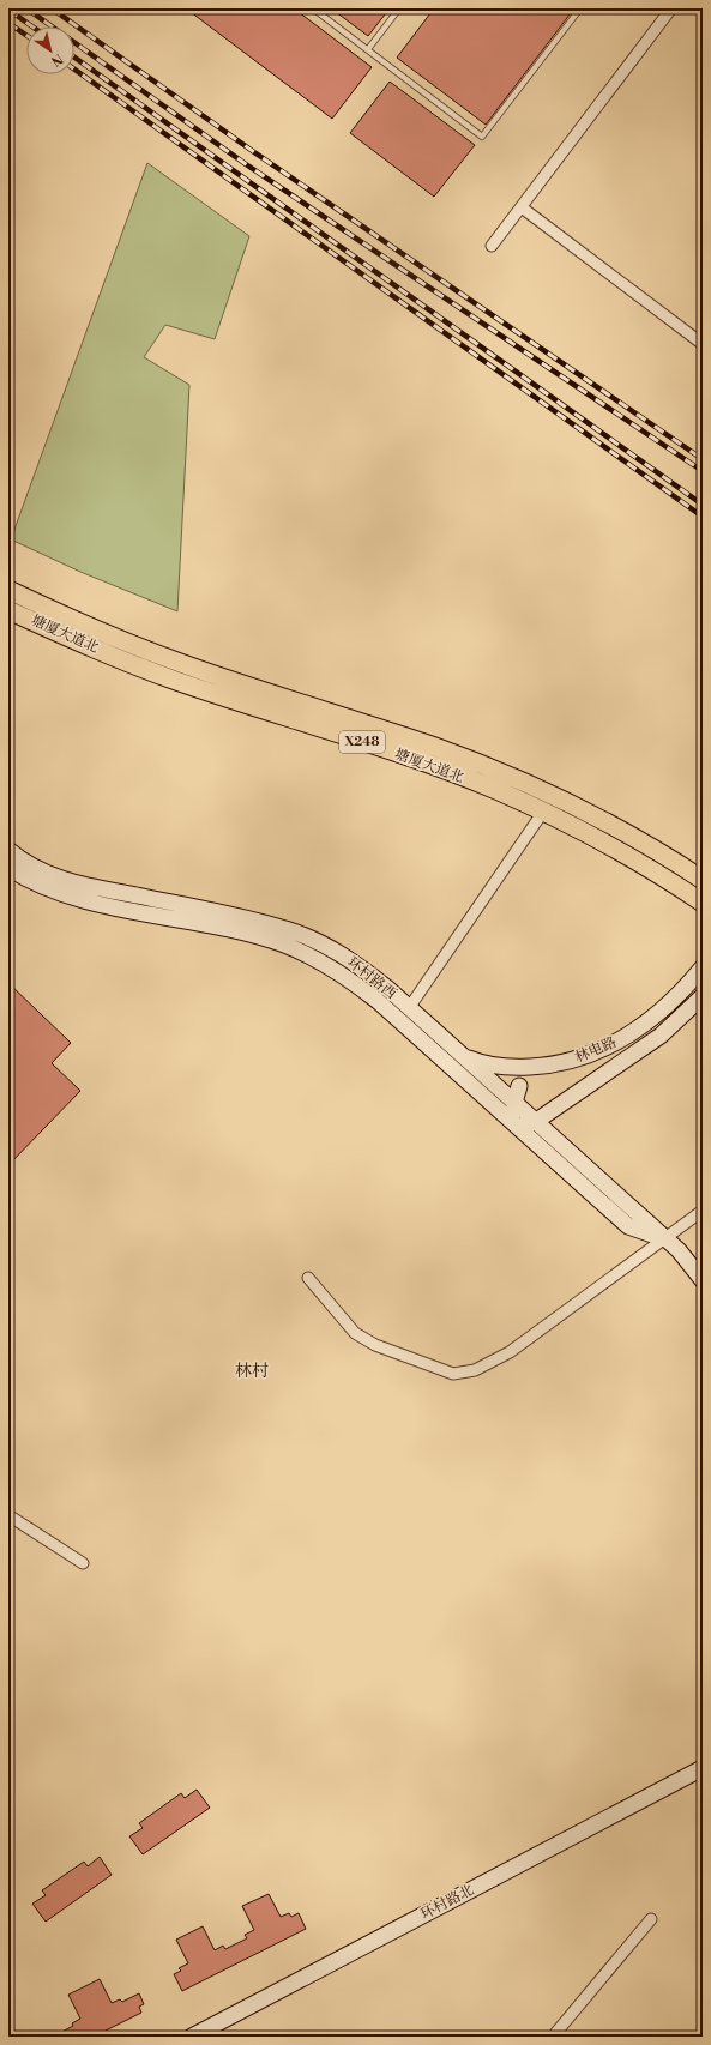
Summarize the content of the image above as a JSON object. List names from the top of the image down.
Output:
{
  "streets": {
    "main road": [
      "塘厦大道北",
      "X248",
      "环村路西",
      "林电路",
      "环村路北"
    ]
  },
  "crossings": [
    ["环村路西", "林电路"]
  ],
  "districts": ["林村"],
  "north": "bottom right"
}
